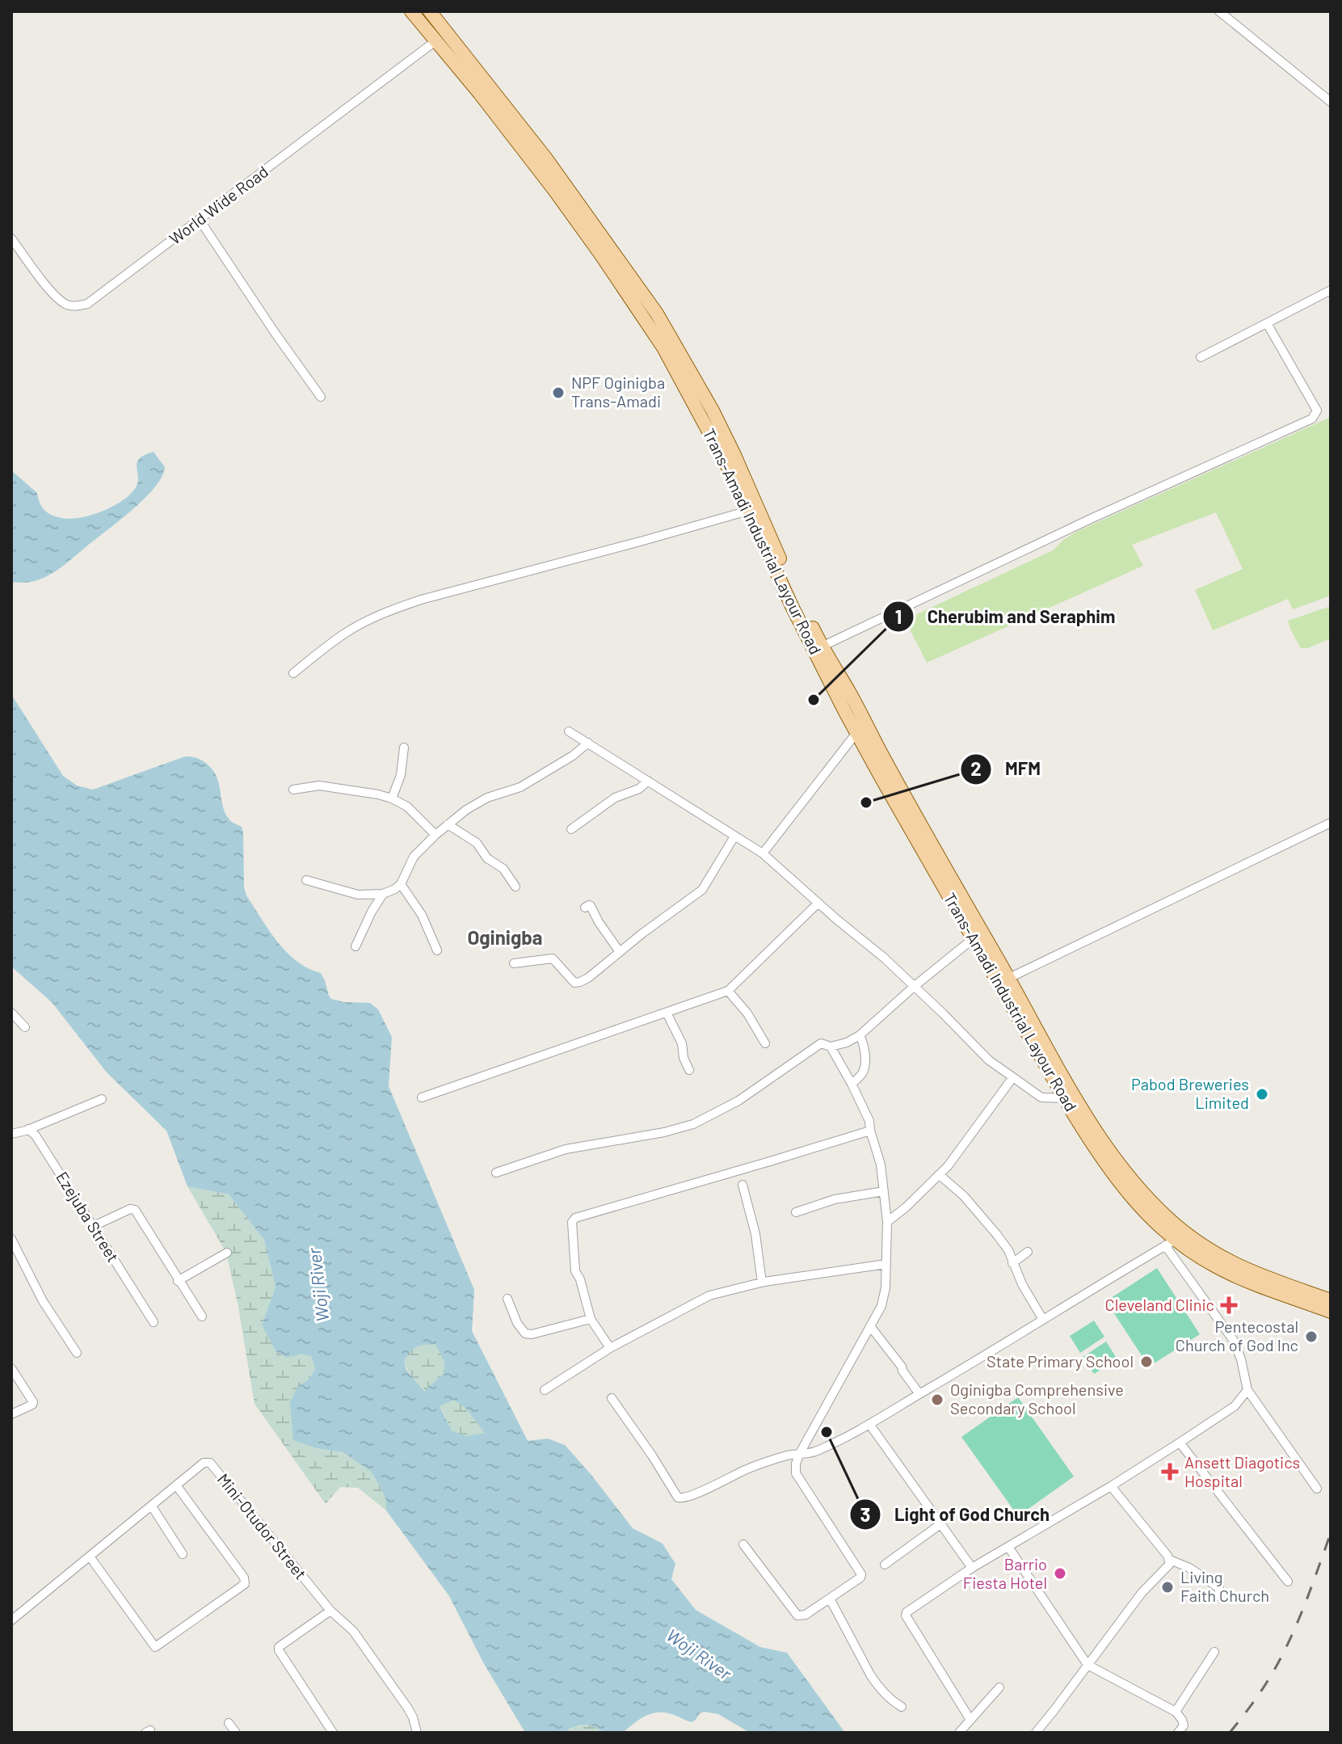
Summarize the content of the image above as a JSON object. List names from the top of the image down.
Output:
{
  "streets": {
    "main road": ["Trans-Amadi Industrial Layour Road"],
    "street": ["World Wide Road", "Ezejuba Street", "Mini-Otudor Street"]
  },
  "crossings": [
    ["World Wide Road", "Trans-Amadi Industrial Layour Road"]
  ],
  "districts": ["Oginigba"],
  "water": ["Woji River"],
  "places": {
    "other": [
      "NPF Oginigba Trans-Amadi",
      "Cherubim and Seraphim",
      "MFM",
      "Pabod Breweries Limited",
      "Pentecostal Church of God Inc",
      "State Primary School",
      "Oginigba Comprehensive Secondary School",
      "Light of God Church",
      "Barrio Fiesta Hotel",
      "Living Faith Church"
    ],
    "health": ["Cleveland Clinic", "Ansett Diagotics Hospital"]
  }
}
